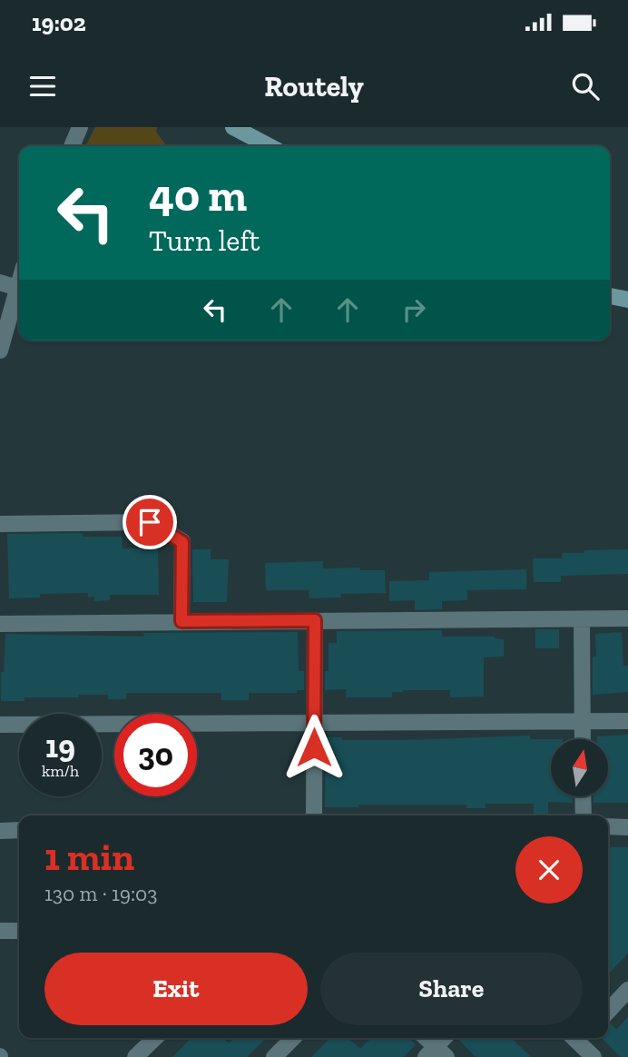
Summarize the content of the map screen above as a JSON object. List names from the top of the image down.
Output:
{
  "north": "top",
  "page": {
    "status": "19:02",
    "header": "Routely",
    "turn": ["40 m", "Turn left"],
    "speed": "19 km/h",
    "limit": "30",
    "heading": ["1 min", "130 m · 19:03"],
    "buttons": ["Exit", "Share"]
  }
}
